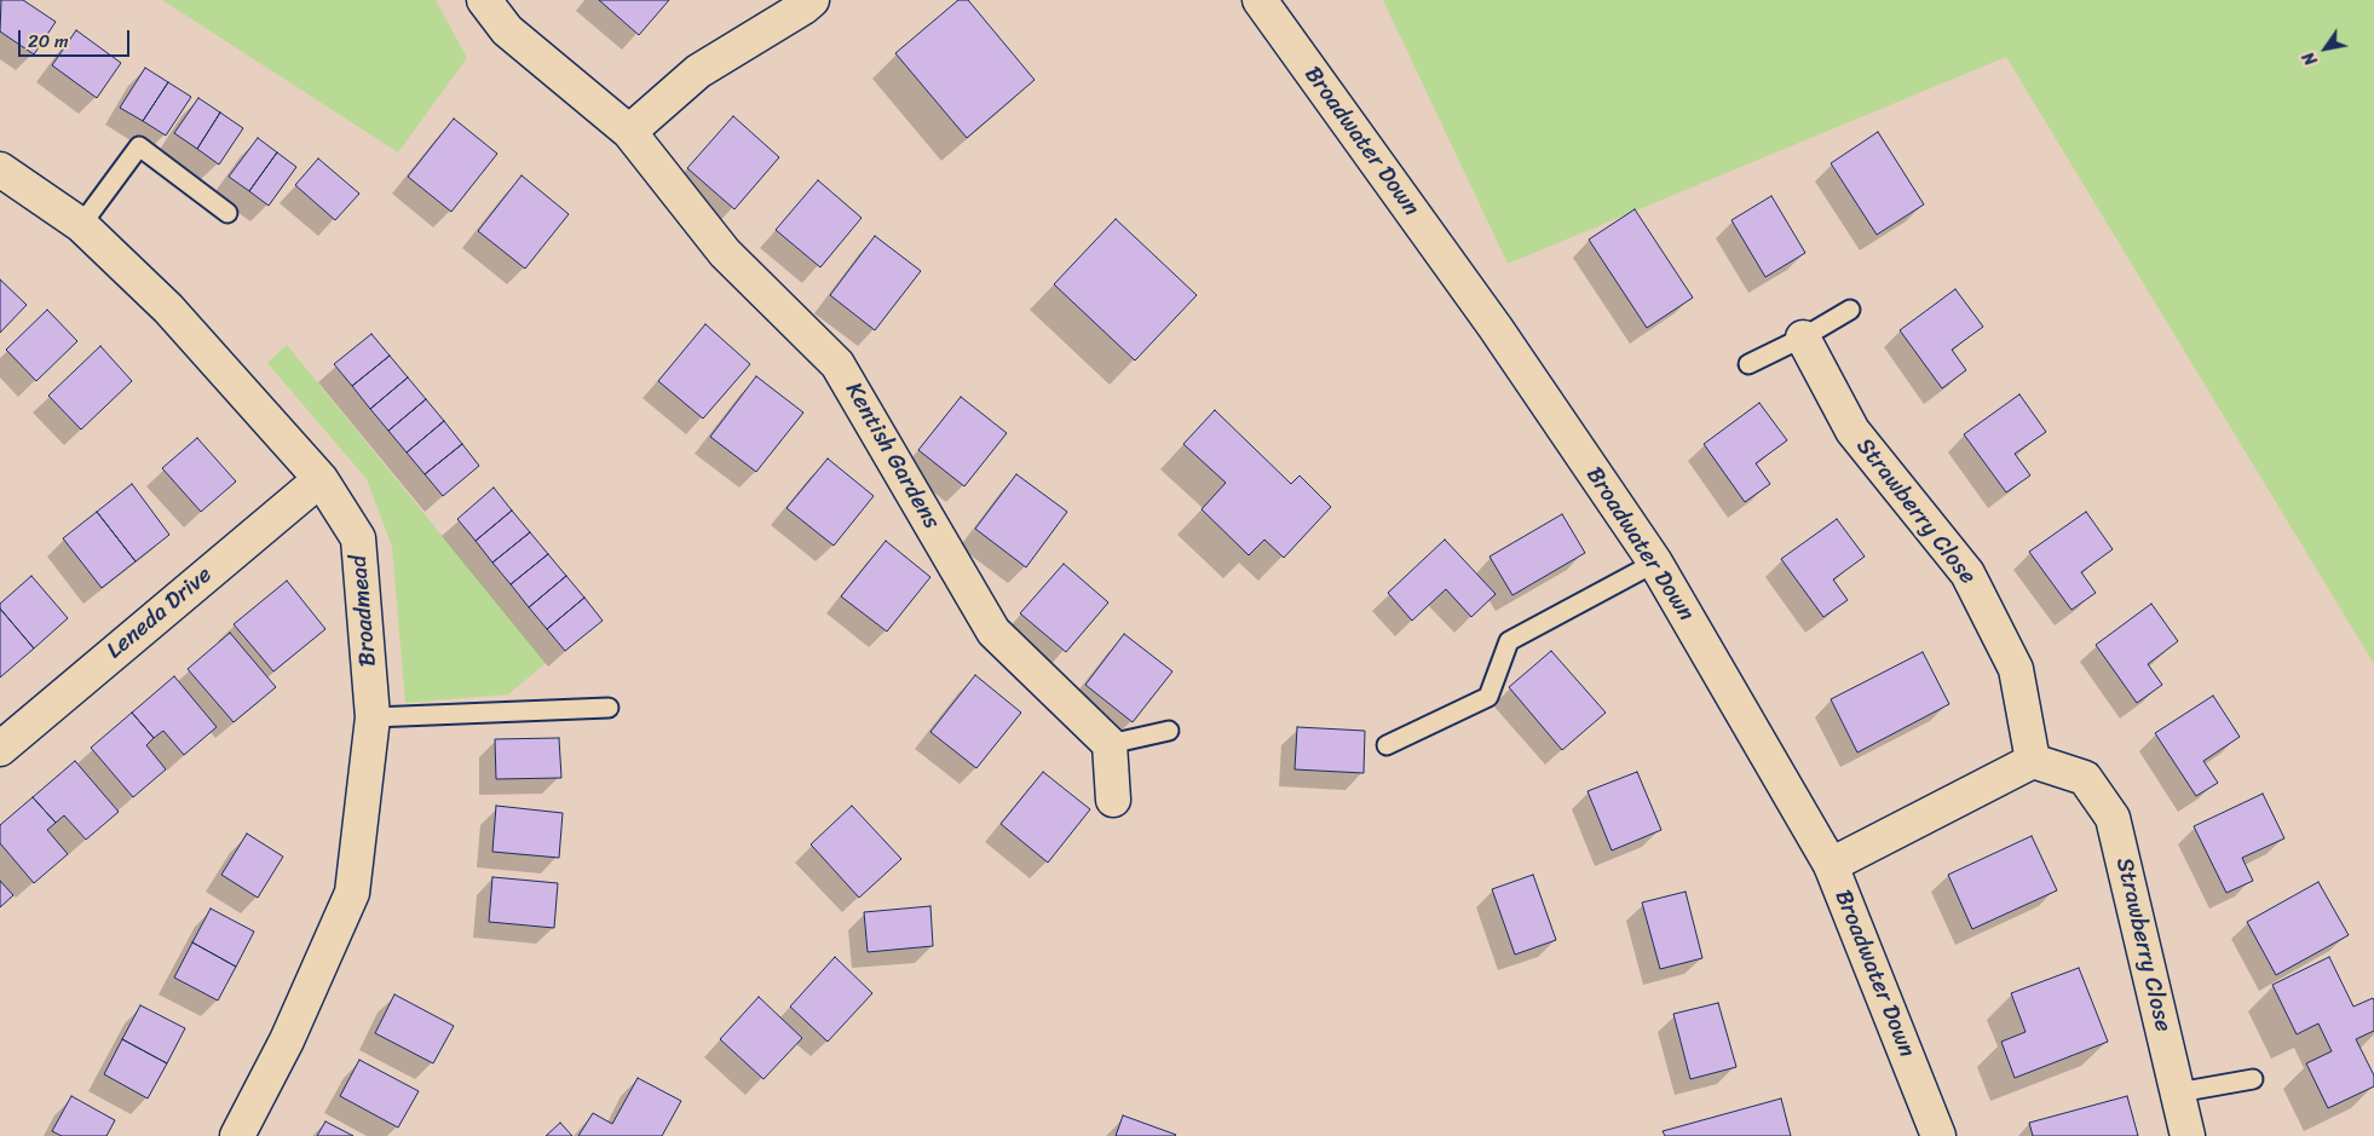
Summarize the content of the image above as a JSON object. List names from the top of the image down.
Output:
{
  "streets": {
    "street": [
      "Broadwater Down",
      "Kentish Gardens",
      "Strawberry Close",
      "Broadmead",
      "Leneda Drive"
    ]
  },
  "crossings": [
    ["Broadmead", "Leneda Drive"]
  ],
  "scale_bar": "20 m",
  "north": "bottom left"
}
